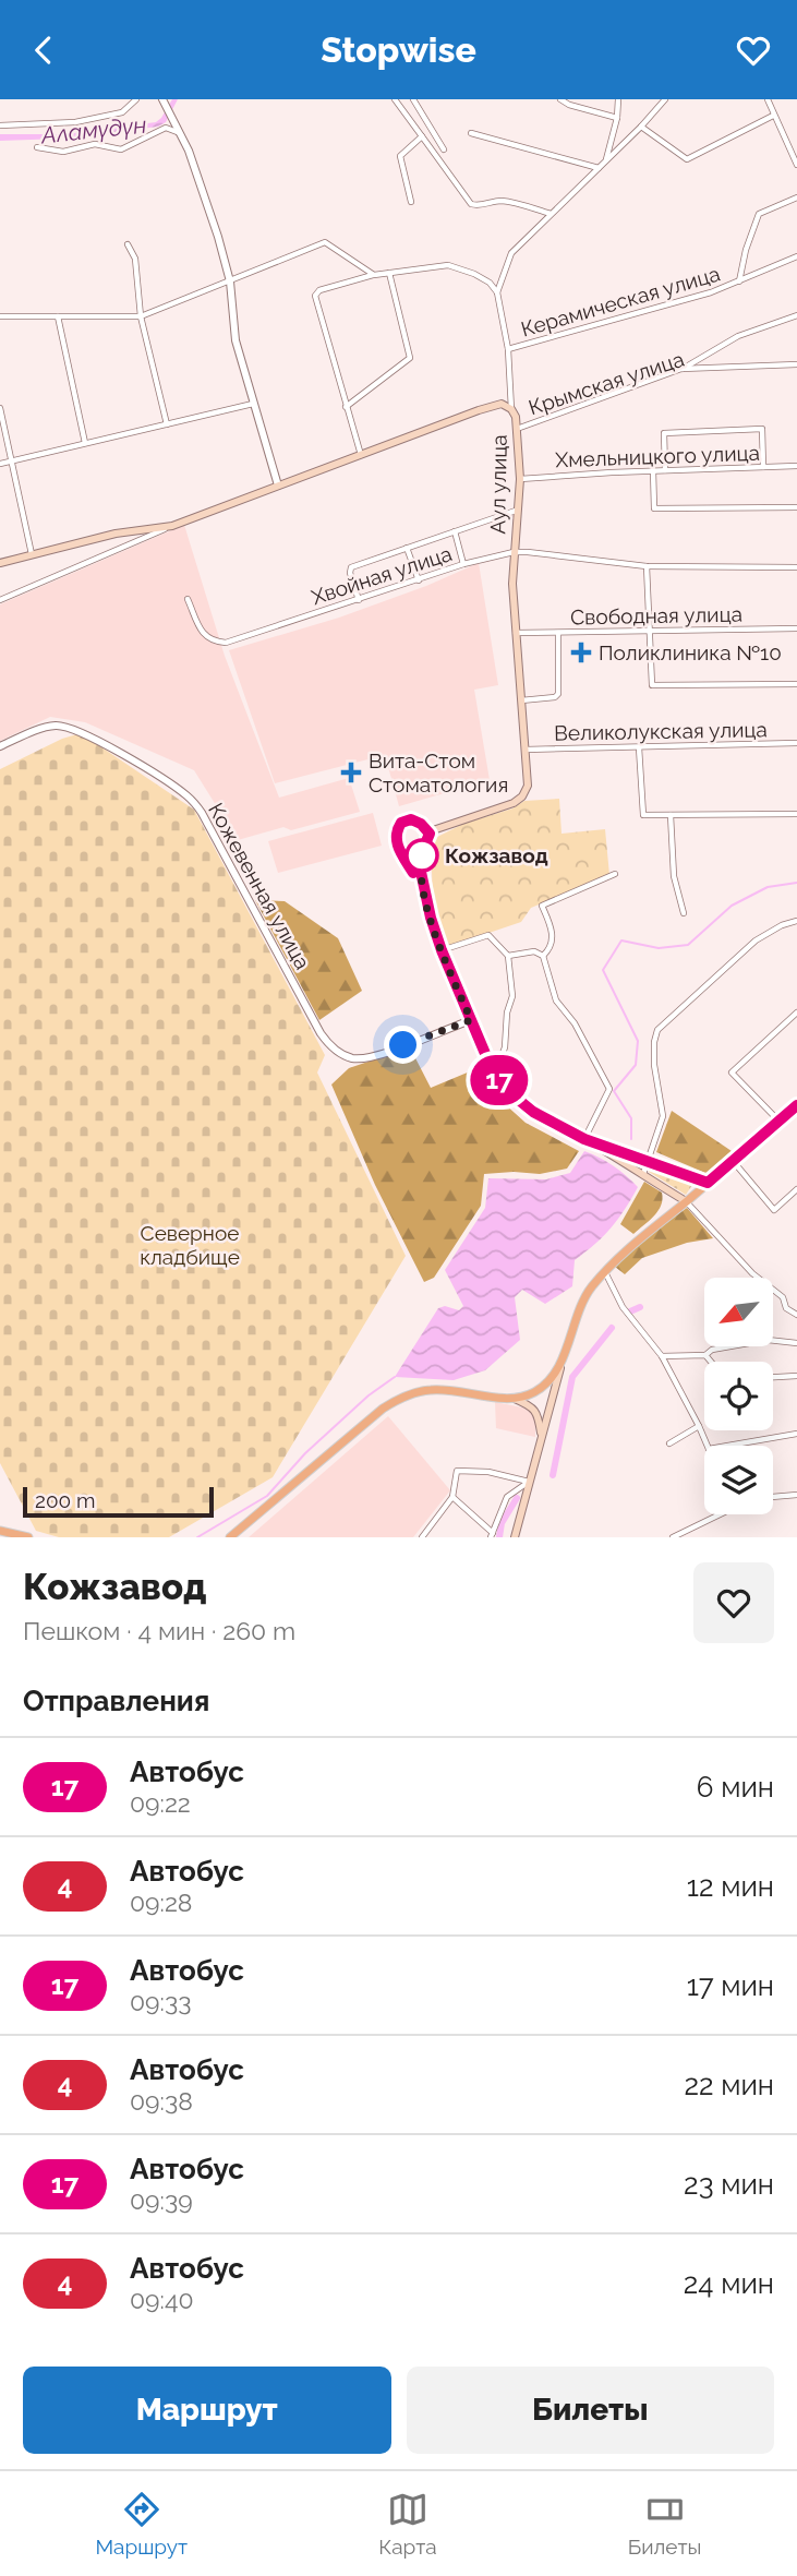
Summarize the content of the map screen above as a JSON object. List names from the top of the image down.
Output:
{
  "streets": {
    "main road": ["Аул улица"],
    "street": [
      "Керамическая улица",
      "Крымская улица",
      "Хмельницкого улица",
      "Хвойная улица",
      "Свободная улица",
      "Великолукская улица",
      "Кожевенная улица"
    ]
  },
  "crossings": [
    ["Крымская улица", "Аул улица"],
    ["Хмельницкого улица", "Аул улица"],
    ["Аул улица", "Хвойная улица"],
    ["Аул улица", "Свободная улица"],
    ["Аул улица", "Великолукская улица"]
  ],
  "water": ["Аламүдүн"],
  "parks": ["Северное кладбище"],
  "places": {
    "health": ["Поликлиника №10", "Вита-Стом Стоматология"],
    "other": ["Кожзавод"]
  },
  "lines": ["bus line 17"],
  "scale_bar": "200 m",
  "north": "bottom left",
  "page": {
    "header": "Stopwise",
    "on_map": "17",
    "scale": "200 m",
    "heading": [
      ["Кожзавод", "Пешком · 4 мин · 260 m"],
      "Отправления"
    ],
    "list": [
      {
        "mark": "17",
        "name": "Автобус",
        "note": "09:22",
        "value": "6 мин"
      },
      {
        "mark": "4",
        "name": "Автобус",
        "note": "09:28",
        "value": "12 мин"
      },
      {
        "mark": "17",
        "name": "Автобус",
        "note": "09:33",
        "value": "17 мин"
      },
      {
        "mark": "4",
        "name": "Автобус",
        "note": "09:38",
        "value": "22 мин"
      },
      {
        "mark": "17",
        "name": "Автобус",
        "note": "09:39",
        "value": "23 мин"
      },
      {
        "mark": "4",
        "name": "Автобус",
        "note": "09:40",
        "value": "24 мин"
      }
    ],
    "buttons": ["Маршрут", "Билеты"],
    "tabs": ["Маршрут", "Карта", "Билеты"]
  }
}
